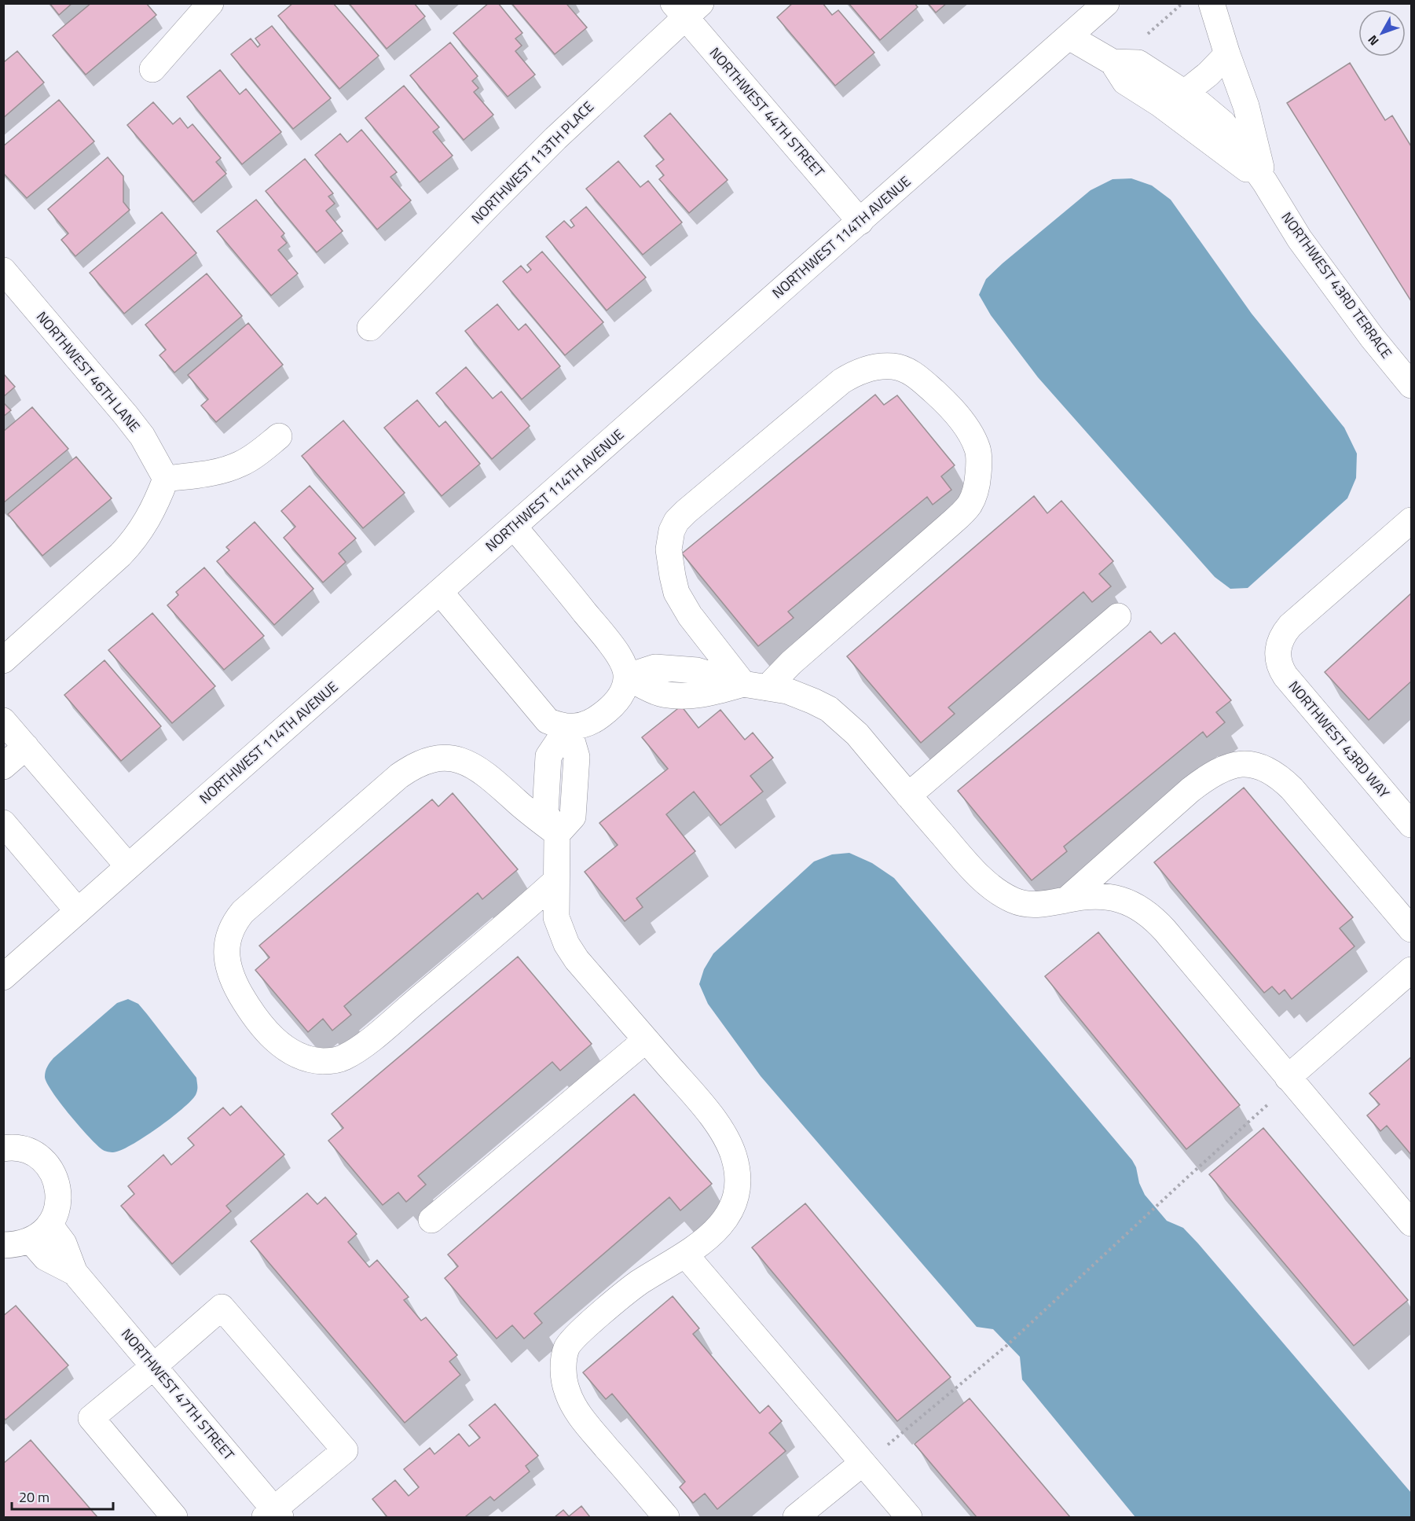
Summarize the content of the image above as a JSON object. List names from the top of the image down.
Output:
{
  "streets": {
    "street": [
      "NORTHWEST 44TH STREET",
      "NORTHWEST 113TH PLACE",
      "NORTHWEST 114TH AVENUE",
      "NORTHWEST 43RD TERRACE",
      "NORTHWEST 46TH LANE",
      "NORTHWEST 43RD WAY",
      "NORTHWEST 47TH STREET"
    ]
  },
  "crossings": [
    ["NORTHWEST 44TH STREET", "NORTHWEST 113TH PLACE"],
    ["NORTHWEST 44TH STREET", "NORTHWEST 114TH AVENUE"],
    ["NORTHWEST 114TH AVENUE", "NORTHWEST 43RD TERRACE"]
  ],
  "scale_bar": "20 m",
  "north": "bottom left"
}
